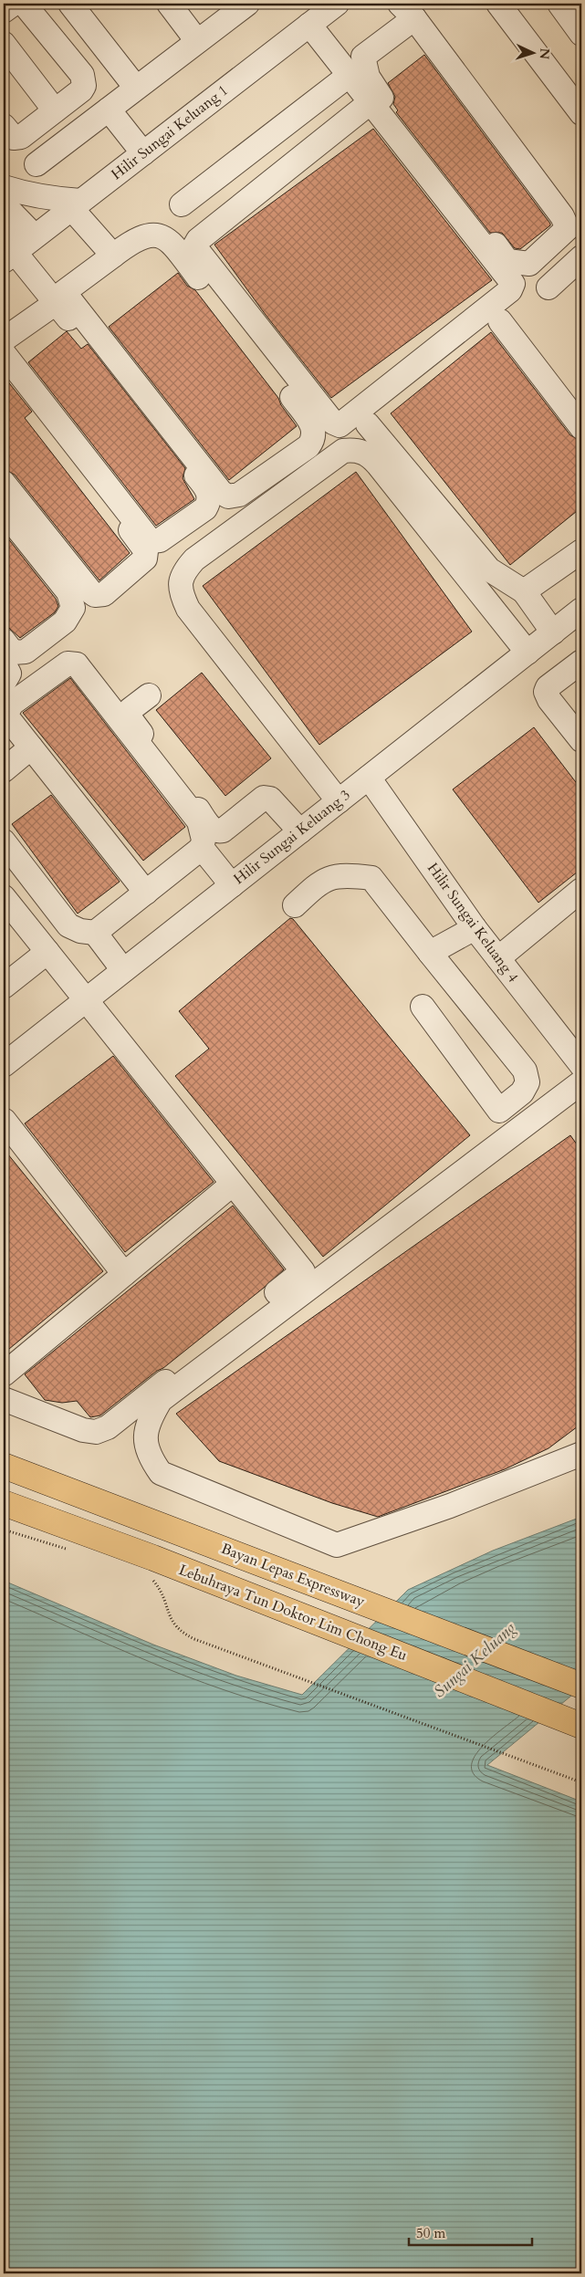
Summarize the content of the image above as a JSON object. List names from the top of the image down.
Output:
{
  "streets": {
    "highway": ["Bayan Lepas Expressway", "Lebuhraya Tun Doktor Lim Chong Eu"],
    "street": ["Hilir Sungai Keluang 1", "Hilir Sungai Keluang 3", "Hilir Sungai Keluang 4"]
  },
  "crossings": [
    ["Hilir Sungai Keluang 3", "Hilir Sungai Keluang 4"]
  ],
  "water": ["Sungai Keluang"],
  "scale_bar": "50 m",
  "north": "right"
}
